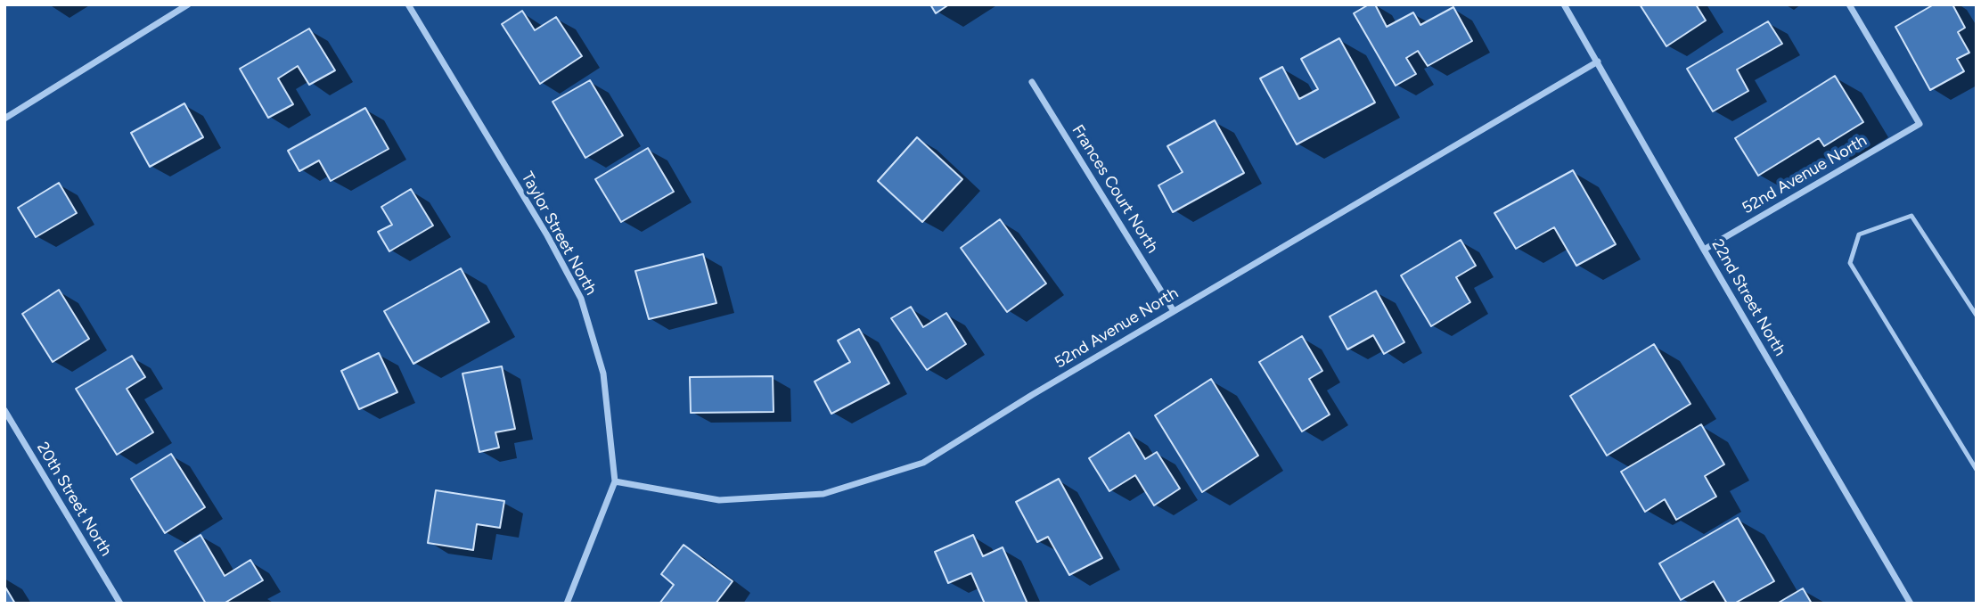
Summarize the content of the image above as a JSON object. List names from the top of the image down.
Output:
{
  "streets": {
    "street": [
      "52nd Avenue North",
      "Frances Court North",
      "Taylor Street North",
      "22nd Street North",
      "20th Street North"
    ]
  },
  "crossings": [
    ["52nd Avenue North", "Frances Court North"],
    ["52nd Avenue North", "Taylor Street North"],
    ["52nd Avenue North", "22nd Street North"]
  ]
}
